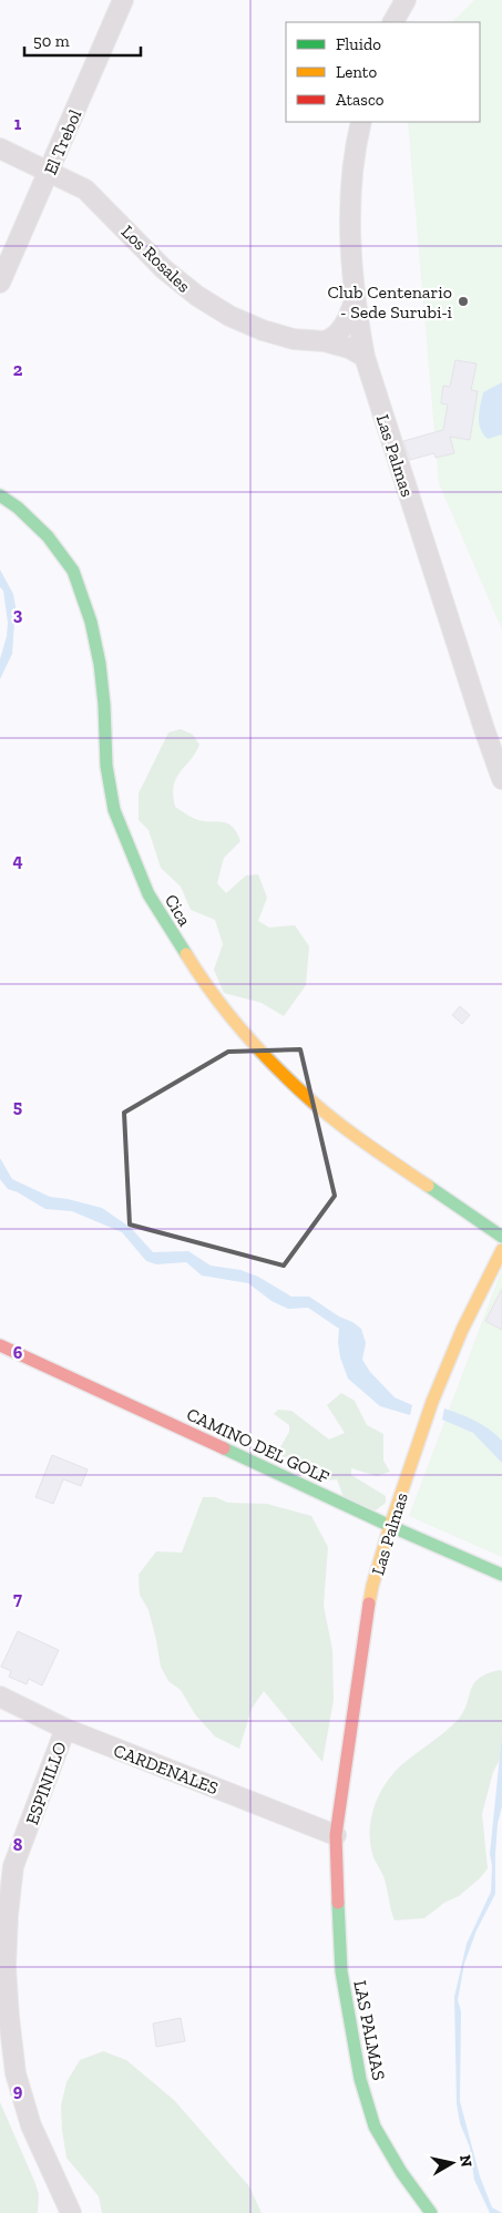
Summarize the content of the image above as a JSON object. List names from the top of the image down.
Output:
{
  "streets": {
    "street": [
      "El Trebol",
      "Los Rosales",
      "Las Palmas",
      "Cica",
      "CAMINO DEL GOLF",
      "CARDENALES",
      "ESPINILLO",
      "LAS PALMAS"
    ]
  },
  "crossings": [
    ["El Trebol", "Los Rosales"],
    ["Los Rosales", "Las Palmas"],
    ["Las Palmas", "CAMINO DEL GOLF"],
    ["Las Palmas", "CARDENALES"],
    ["Las Palmas", "LAS PALMAS"],
    ["CARDENALES", "ESPINILLO"],
    ["CARDENALES", "LAS PALMAS"]
  ],
  "places": ["Club Centenario - Sede Surubi-i"],
  "legend": ["Fluido", "Lento", "Atasco"],
  "scale_bar": "50 m",
  "north": "right",
  "grid": {
    "rows": [
      "1",
      "2",
      "3",
      "4",
      "5",
      "6",
      "7",
      "8",
      "9"
    ]
  }
}
